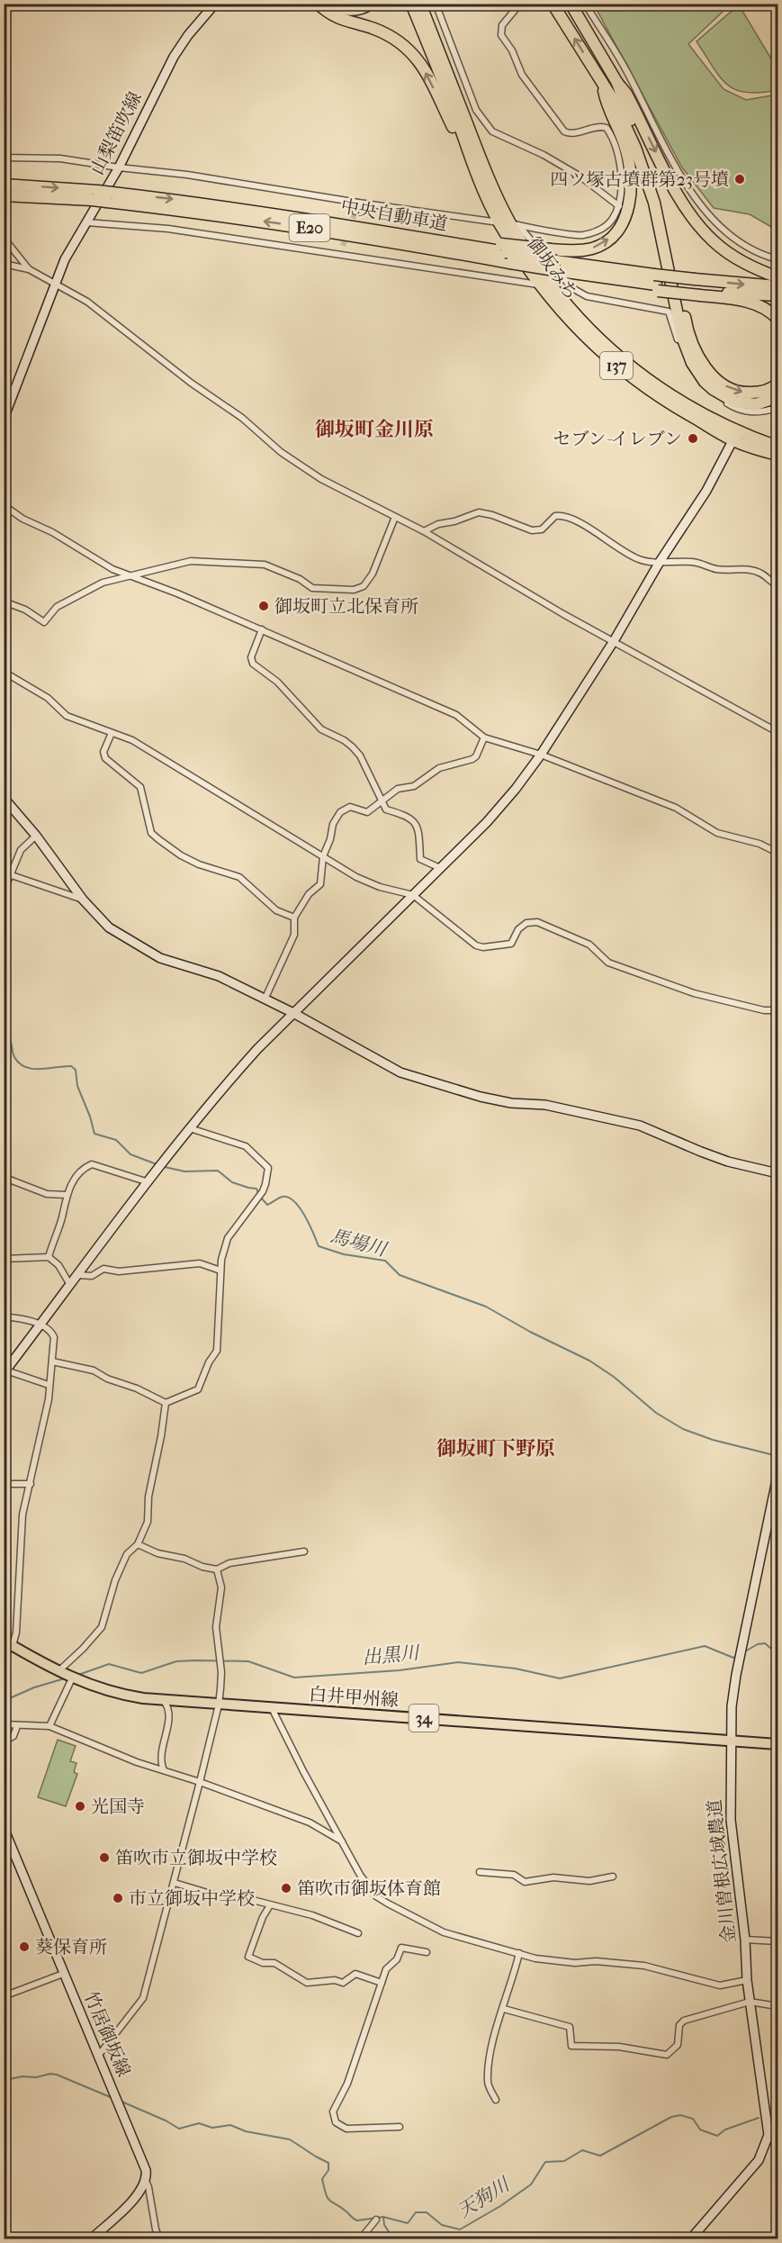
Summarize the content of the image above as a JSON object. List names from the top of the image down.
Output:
{
  "streets": {
    "highway": [
      "中央自動車道",
      "E20",
      "御坂みち",
      "137"
    ],
    "main road": ["白井甲州線", "34"],
    "street": ["山梨笛吹線", "金川曽根広域農道", "竹居御坂線"]
  },
  "crossings": [
    ["白井甲州線", "金川曽根広域農道"]
  ],
  "districts": ["御坂町金川原", "御坂町下野原"],
  "water": ["馬場川", "出黒川", "天狗川"],
  "places": [
    "四ツ塚古墳群第23号墳",
    "セブン-イレブン",
    "御坂町立北保育所",
    "光国寺",
    "笛吹市立御坂中学校",
    "笛吹市御坂体育館",
    "市立御坂中学校",
    "葵保育所"
  ]
}
